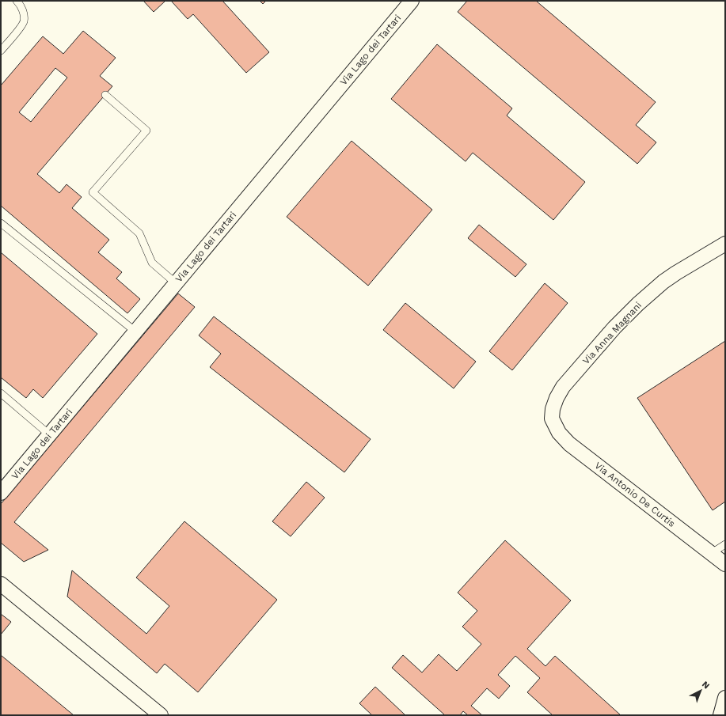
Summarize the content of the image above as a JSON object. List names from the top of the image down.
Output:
{
  "streets": {
    "street": ["Via Lago dei Tartari", "Via Anna Magnani", "Via Antonio De Curtis"]
  },
  "crossings": [
    ["Via Anna Magnani", "Via Antonio De Curtis"]
  ],
  "north": "top right"
}
